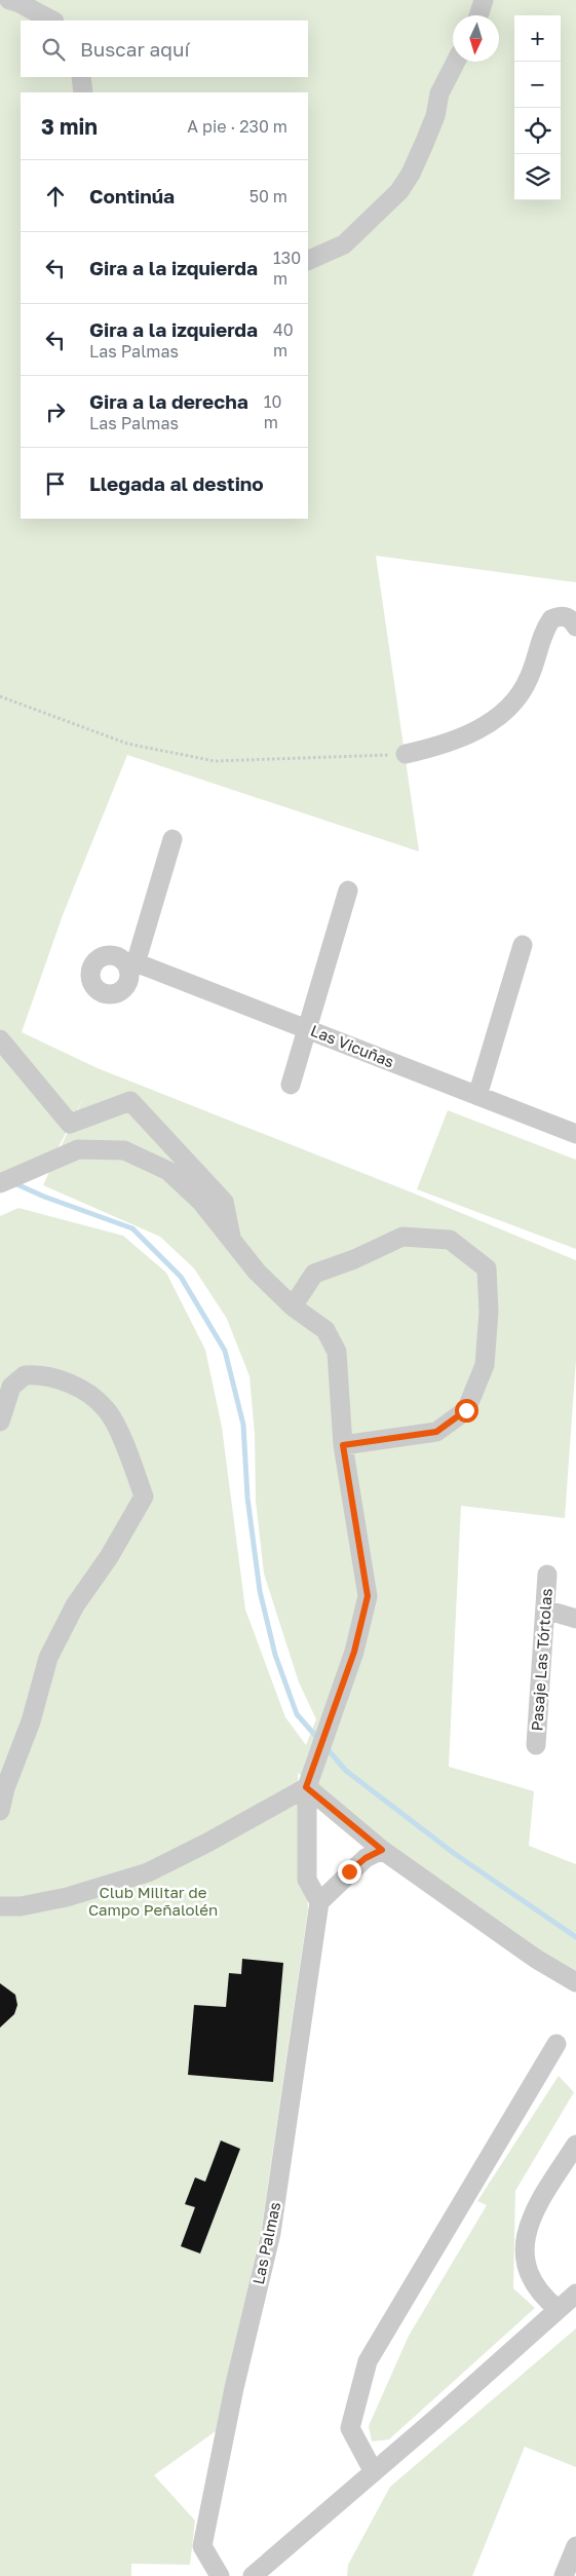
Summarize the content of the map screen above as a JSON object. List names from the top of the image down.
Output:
{
  "streets": {
    "street": ["Las Vicuñas", "Pasaje Las Tórtolas", "Las Palmas"]
  },
  "parks": ["Club Militar de Campo Peñalolén"],
  "north": "bottom",
  "page": {
    "map_buttons": ["+", "−"],
    "search": "Buscar aquí",
    "heading": ["3 min", "A pie · 230 m"],
    "list": [
      ["Continúa", "50 m"],
      ["Gira a la izquierda", "130 m"],
      ["Gira a la izquierda", "Las Palmas", "40 m"],
      ["Gira a la derecha", "Las Palmas", "10 m"],
      "Llegada al destino"
    ]
  }
}
